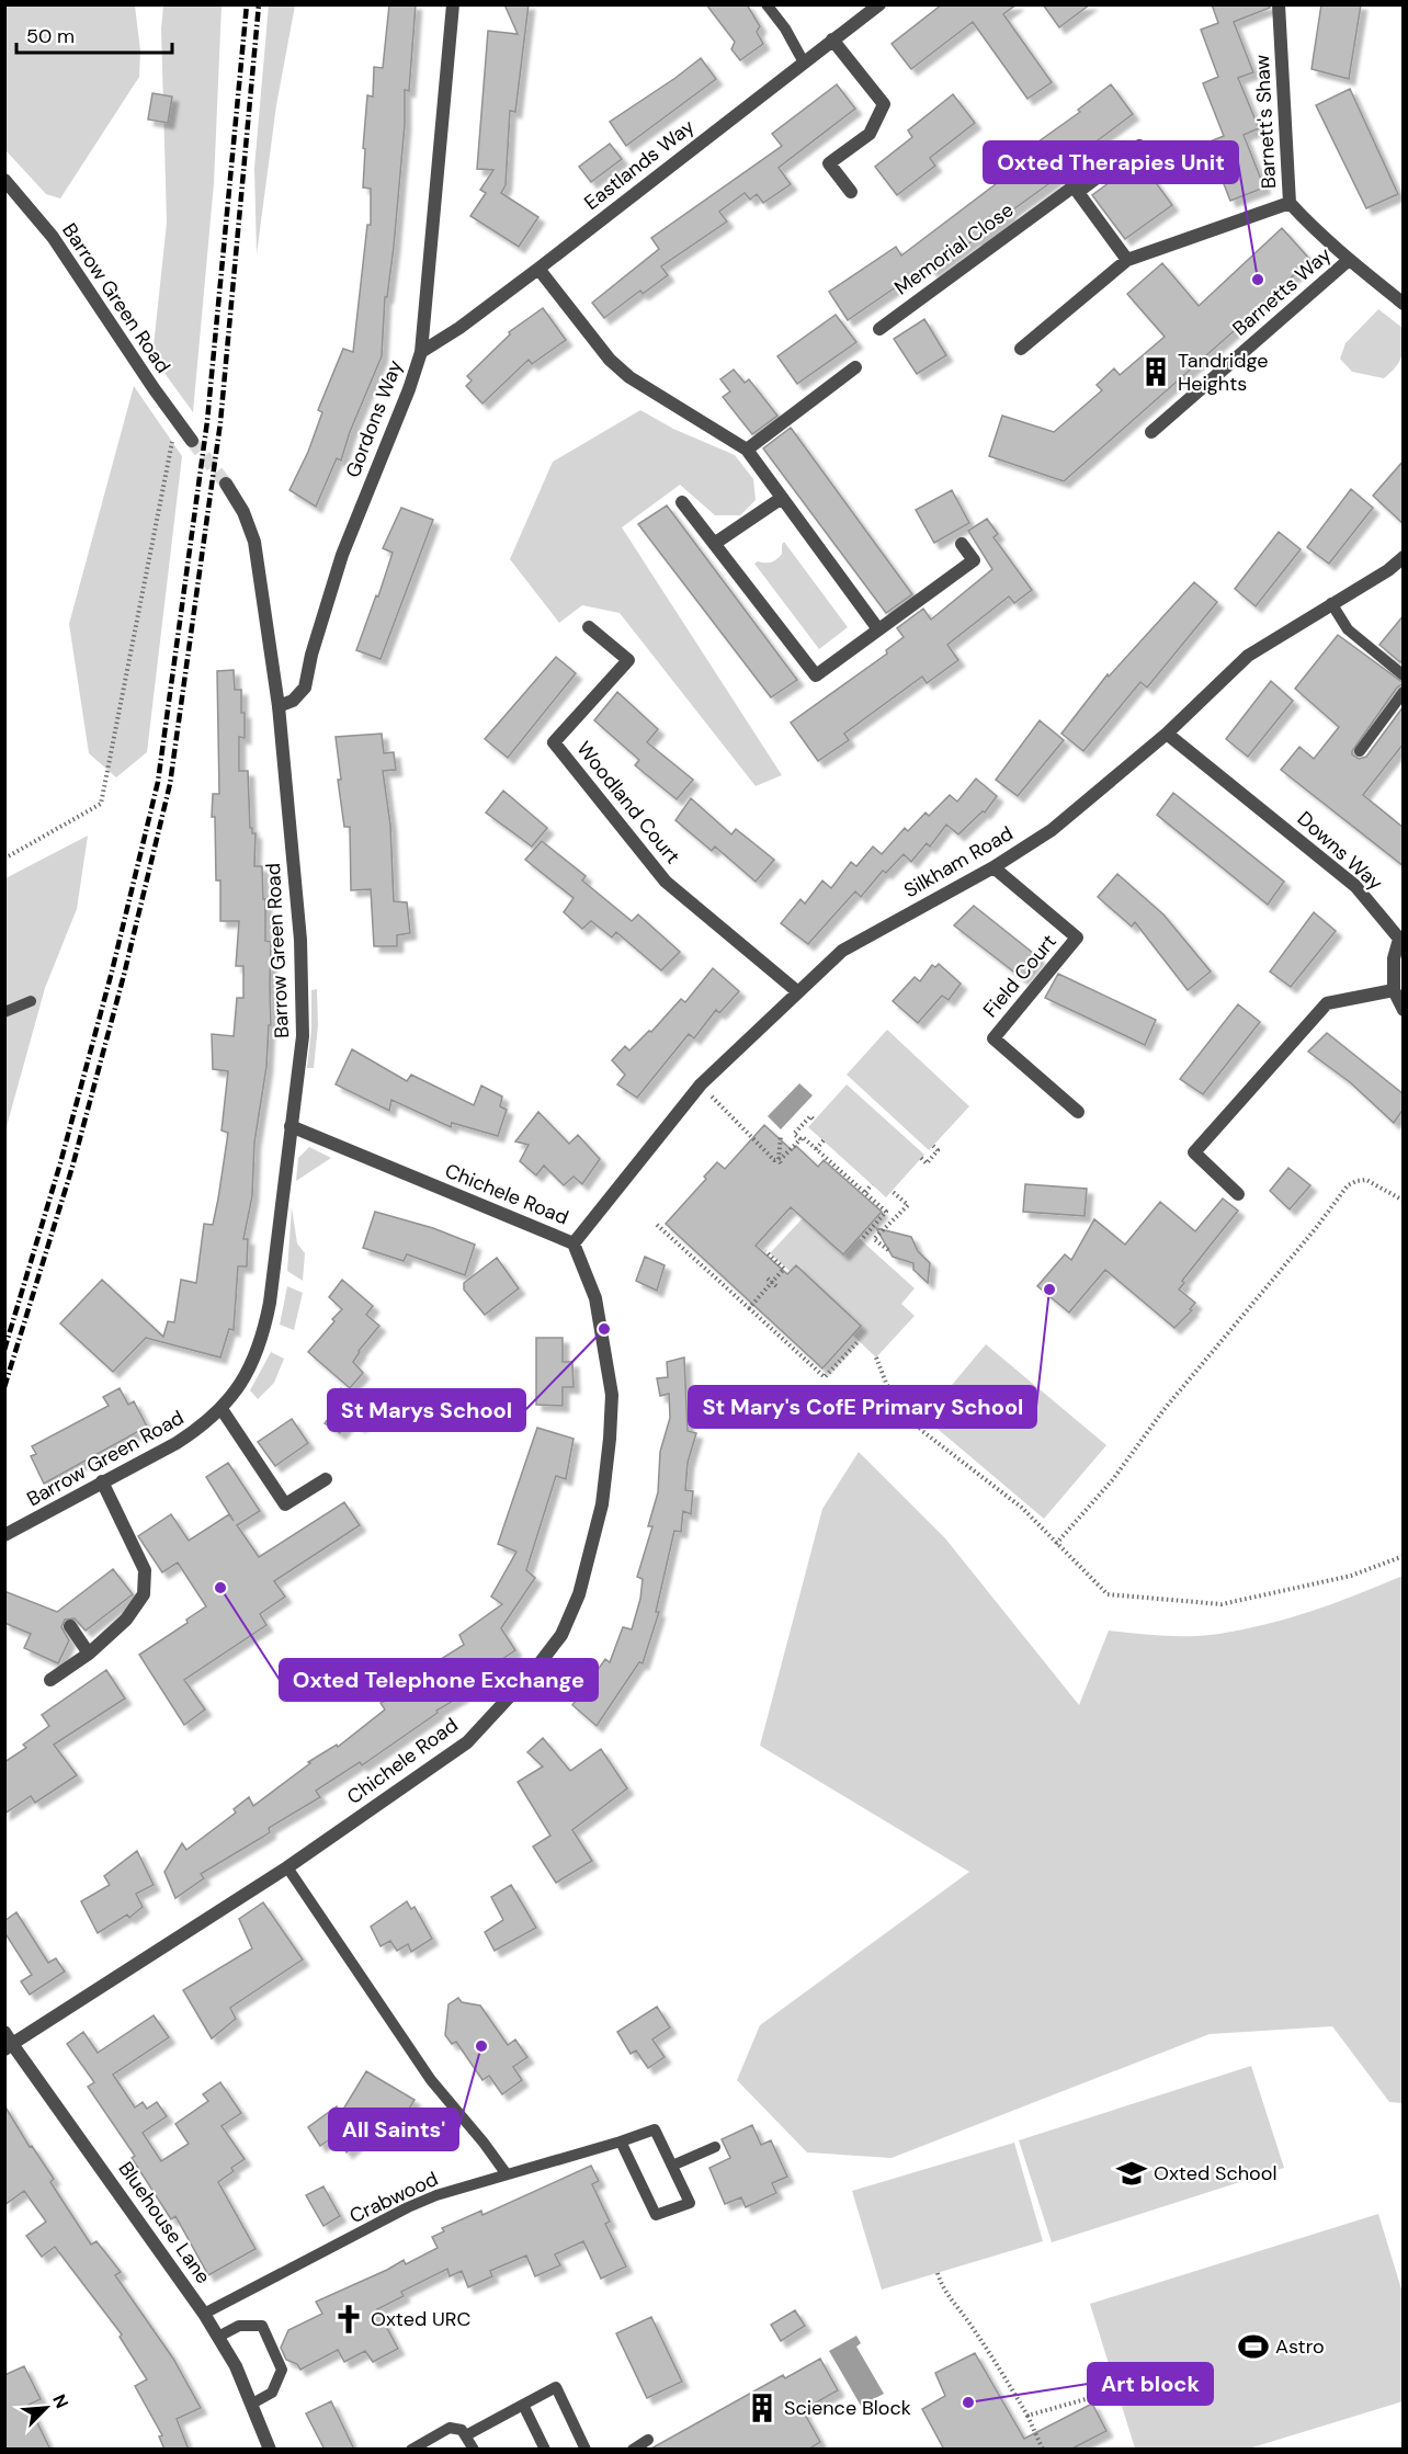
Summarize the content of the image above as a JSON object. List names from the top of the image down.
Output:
{
  "streets": {
    "street": [
      "Barnett's Shaw",
      "Eastlands Way",
      "Memorial Close",
      "Barnetts Way",
      "Barrow Green Road",
      "Gordons Way",
      "Woodland Court",
      "Downs Way",
      "Silkham Road",
      "Field Court",
      "Chichele Road",
      "Bluehouse Lane"
    ],
    "lane": ["Crabwood"]
  },
  "crossings": [
    ["Barnett's Shaw", "Barnetts Way"],
    ["Eastlands Way", "Gordons Way"],
    ["Barrow Green Road", "Gordons Way"],
    ["Barrow Green Road", "Chichele Road"],
    ["Woodland Court", "Silkham Road"],
    ["Downs Way", "Silkham Road"],
    ["Silkham Road", "Field Court"],
    ["Silkham Road", "Chichele Road"],
    ["Chichele Road", "Bluehouse Lane"],
    ["Crabwood", "Bluehouse Lane"]
  ],
  "places": {
    "other": [
      "Oxted Therapies Unit",
      "St Mary's CofE Primary School",
      "St Marys School",
      "Oxted Telephone Exchange",
      "All Saints'",
      "Art block"
    ],
    "building": ["Tandridge Heights", "Science Block"],
    "school or university": ["Oxted School"],
    "church": ["Oxted URC"],
    "sports": ["Astro"]
  },
  "scale_bar": "50 m",
  "north": "top right"
}
